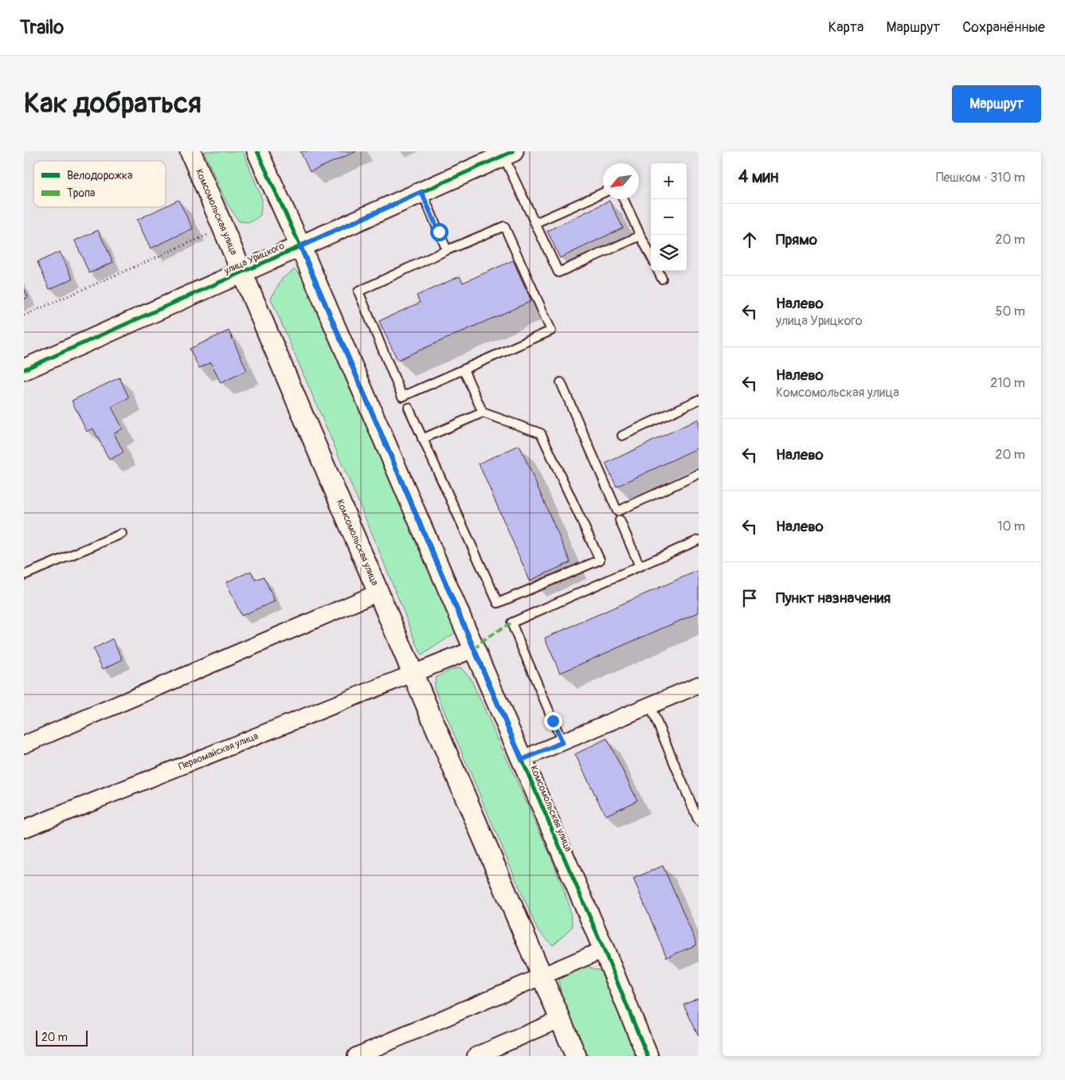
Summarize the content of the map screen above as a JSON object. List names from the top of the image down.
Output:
{
  "streets": {
    "street": ["Комсомольская улица", "улица Урицкого", "Первомайская улица"]
  },
  "crossings": [
    ["Комсомольская улица", "улица Урицкого"],
    ["Комсомольская улица", "Первомайская улица"]
  ],
  "legend": ["Велодорожка", "Тропа"],
  "scale_bar": "20 m",
  "north": "bottom left",
  "page": {
    "header": "Trailo",
    "nav": ["Карта", "Маршрут", "Сохранённые"],
    "buttons": "Маршрут",
    "title": "Как добраться",
    "heading": ["4 мин", "Пешком · 310 m"],
    "map_buttons": ["+", "−"],
    "list": [
      ["Прямо", "20 m"],
      ["Налево", "улица Урицкого", "50 m"],
      ["Налево", "Комсомольская улица", "210 m"],
      ["Налево", "20 m"],
      ["Налево", "10 m"],
      "Пункт назначения"
    ],
    "scale": "20 m"
  }
}
